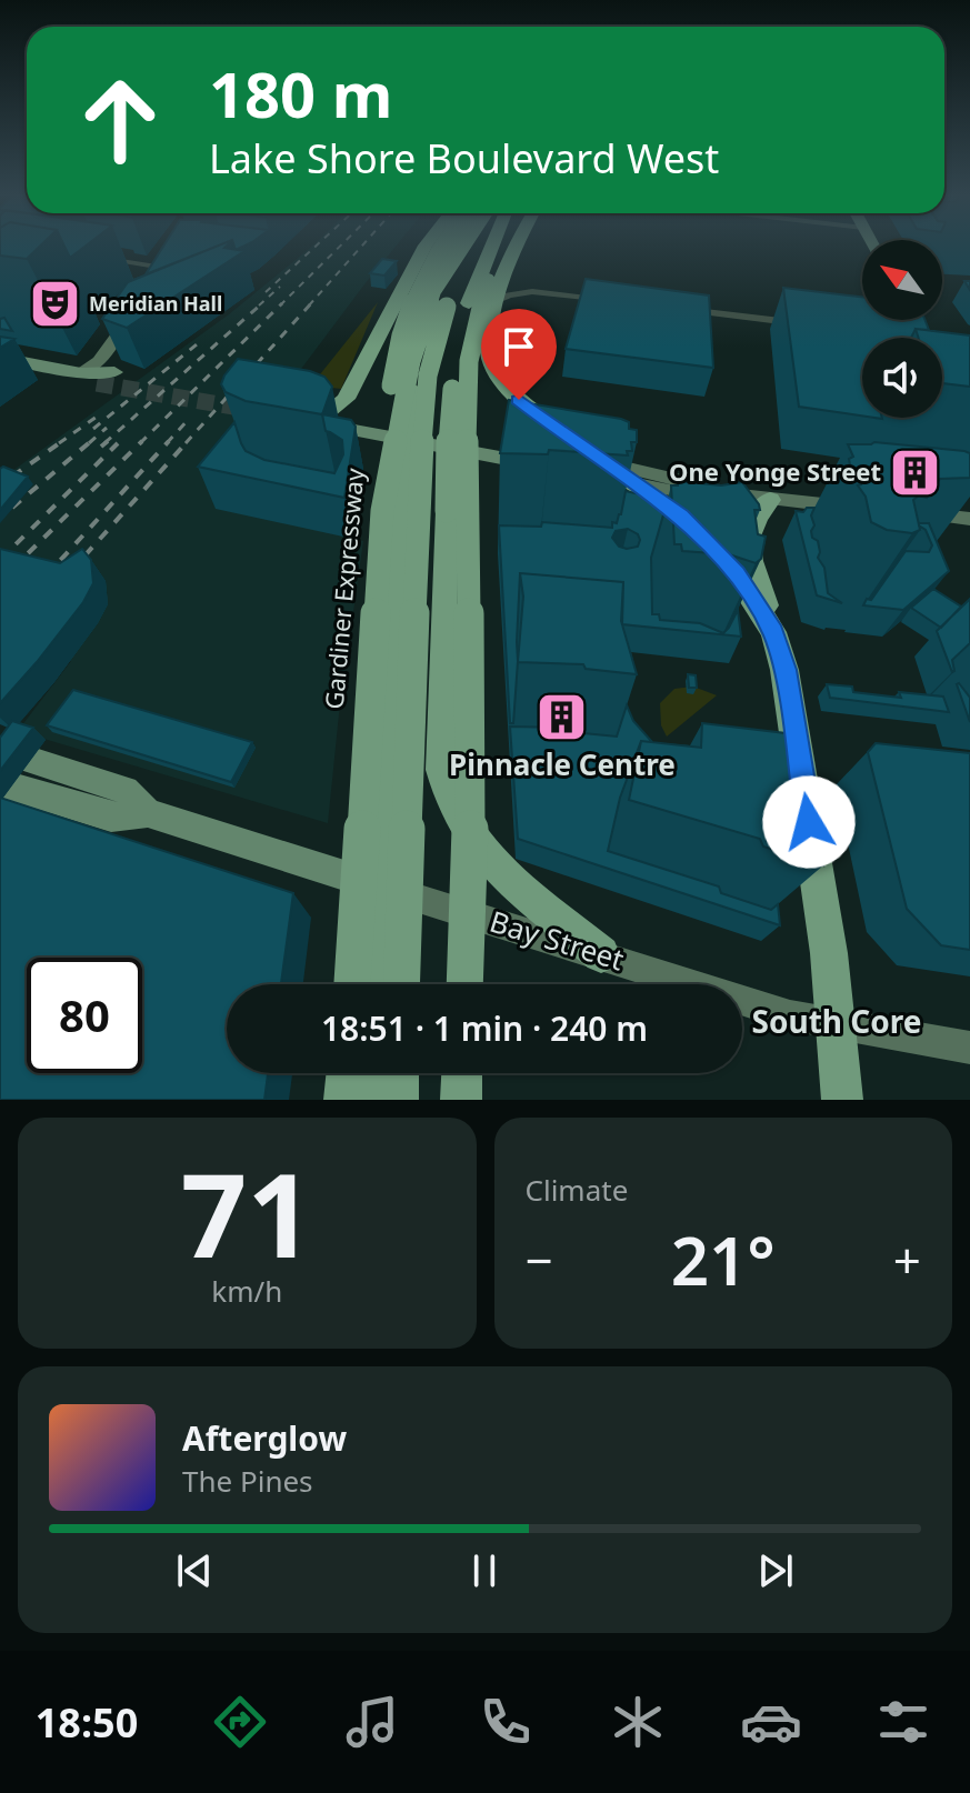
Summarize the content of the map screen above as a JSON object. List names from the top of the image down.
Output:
{
  "streets": {
    "highway": ["Gardiner Expressway"],
    "main road": ["Bay Street"]
  },
  "districts": ["South Core"],
  "places": {
    "theatre": ["Meridian Hall"],
    "building": ["One Yonge Street", "Pinnacle Centre"]
  },
  "north": "top left",
  "page": {
    "turn": ["180 m", "Lake Shore Boulevard West"],
    "limit": "80",
    "trip": "18:51 · 1 min · 240 m",
    "tile": [
      ["71", "km/h"],
      "Climate"
    ],
    "heat": ["−", "21°", "+"],
    "song": ["Afterglow", "The Pines"],
    "tabs": "18:50"
  }
}
